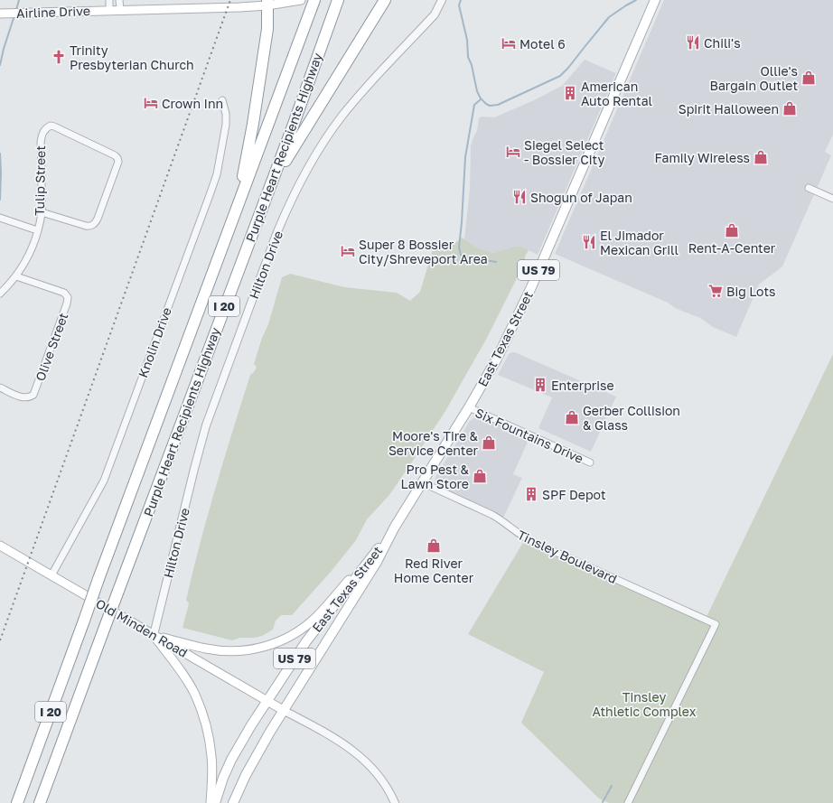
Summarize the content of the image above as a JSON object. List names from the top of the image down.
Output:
{
  "streets": {
    "highway": ["Purple Heart Recipients Highway", "I 20"],
    "main road": [
      "Airline Drive",
      "US 79",
      "East Texas Street",
      "Old Minden Road"
    ],
    "street": [
      "Tulip Street",
      "Hilton Drive",
      "Knolin Drive",
      "Olive Street",
      "Six Fountains Drive",
      "Tinsley Boulevard"
    ]
  },
  "crossings": [
    ["Tulip Street", "Olive Street"],
    ["Hilton Drive", "Old Minden Road"],
    ["East Texas Street", "Six Fountains Drive"],
    ["East Texas Street", "Tinsley Boulevard"],
    ["East Texas Street", "Old Minden Road"],
    ["Knolin Drive", "Old Minden Road"]
  ],
  "parks": ["Tinsley Athletic Complex"],
  "places": {
    "restaurant": ["Chili's", "Shogun of Japan", "El Jimador Mexican Grill"],
    "hotel": [
      "Motel 6",
      "Crown Inn",
      "Siegel Select - Bossier City",
      "Super 8 Bossier City/Shreveport Area"
    ],
    "church": ["Trinity Presbyterian Church"],
    "shop": [
      "Ollie's Bargain Outlet",
      "Spirit Halloween",
      "Family Wireless",
      "Rent-A-Center",
      "Gerber Collision & Glass",
      "Moore's Tire & Service Center",
      "Pro Pest & Lawn Store",
      "Red River Home Center"
    ],
    "building": ["American Auto Rental", "Enterprise", "SPF Depot"],
    "supermarket": ["Big Lots"]
  }
}
